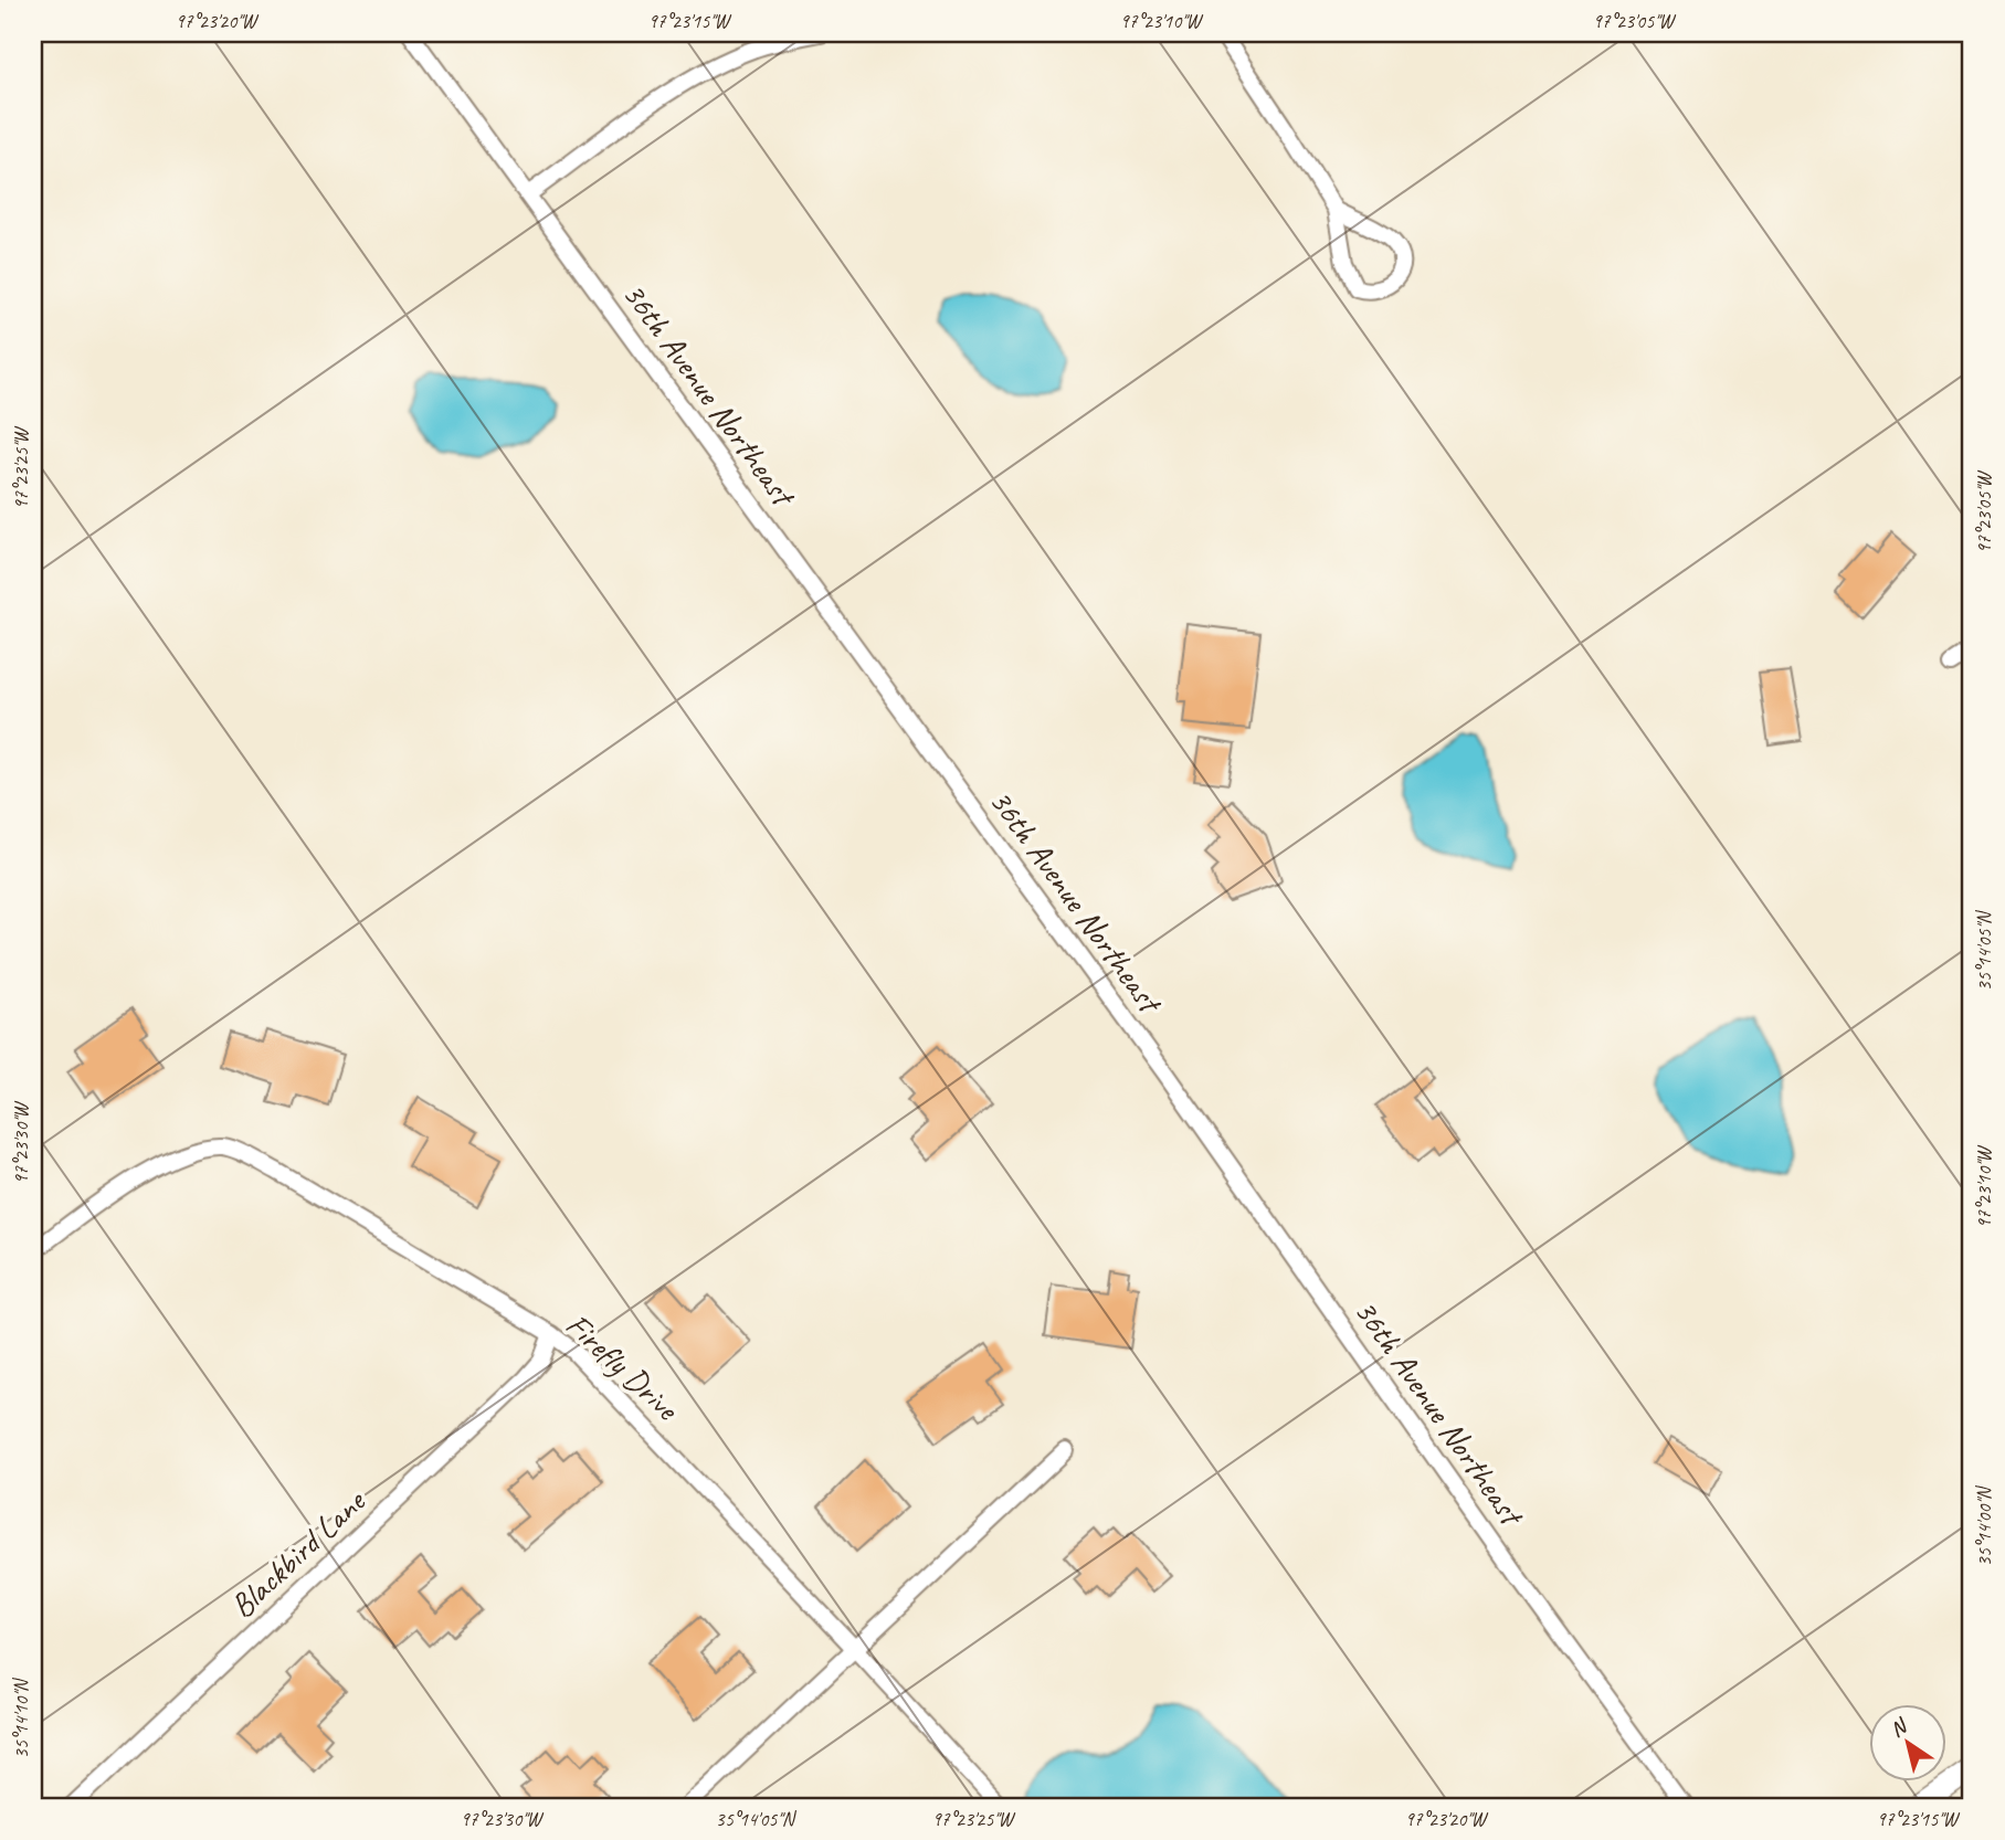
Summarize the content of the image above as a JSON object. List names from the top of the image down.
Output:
{
  "streets": {
    "street": ["36th Avenue Northeast", "Firefly Drive", "Blackbird Lane"]
  },
  "crossings": [
    ["Firefly Drive", "Blackbird Lane"]
  ],
  "north": "top left",
  "coordinates": [
    "97°23'20\"W",
    "97°23'15\"W",
    "97°23'10\"W",
    "97°23'05\"W",
    "97°23'25\"W",
    "35°14'05\"N",
    "97°23'30\"W",
    "35°14'00\"N",
    "35°14'10\"N"
  ]
}
